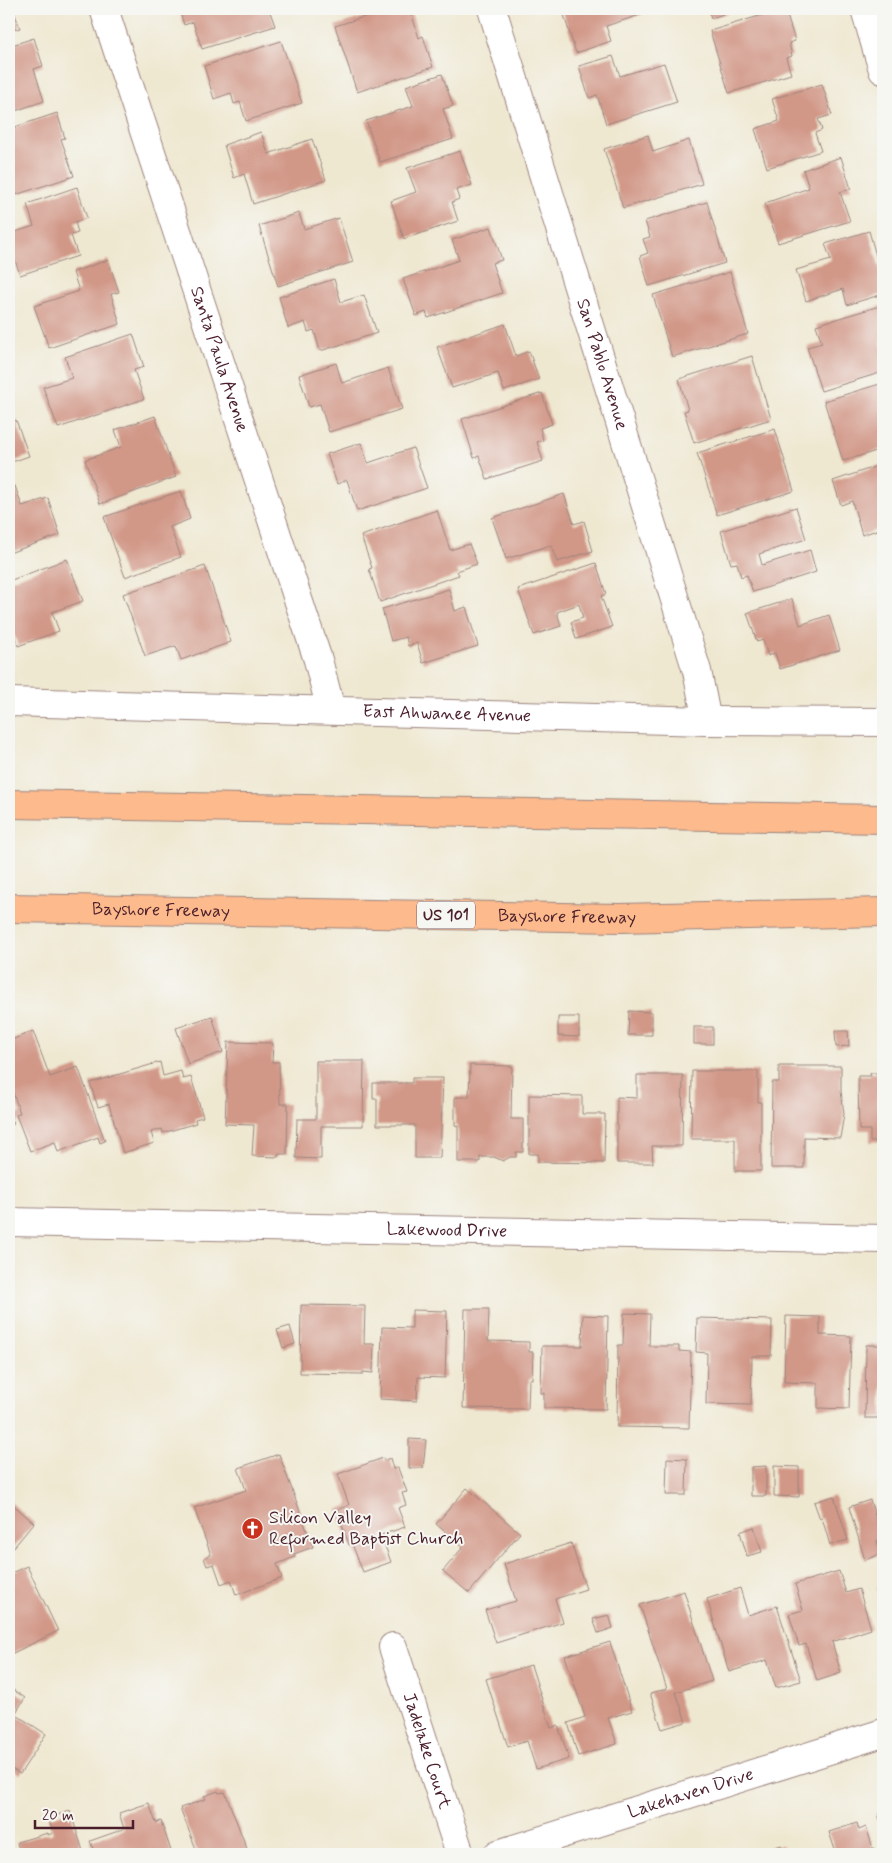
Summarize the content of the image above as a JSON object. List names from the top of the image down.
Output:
{
  "streets": {
    "highway": ["Bayshore Freeway", "US 101"],
    "street": [
      "Santa Paula Avenue",
      "San Pablo Avenue",
      "East Ahwanee Avenue",
      "Lakewood Drive",
      "Jadelake Court",
      "Lakehaven Drive"
    ]
  },
  "crossings": [
    ["Santa Paula Avenue", "East Ahwanee Avenue"],
    ["San Pablo Avenue", "East Ahwanee Avenue"]
  ],
  "places": {
    "church": ["Silicon Valley Reformed Baptist Church"]
  },
  "scale_bar": "20 m"
}
